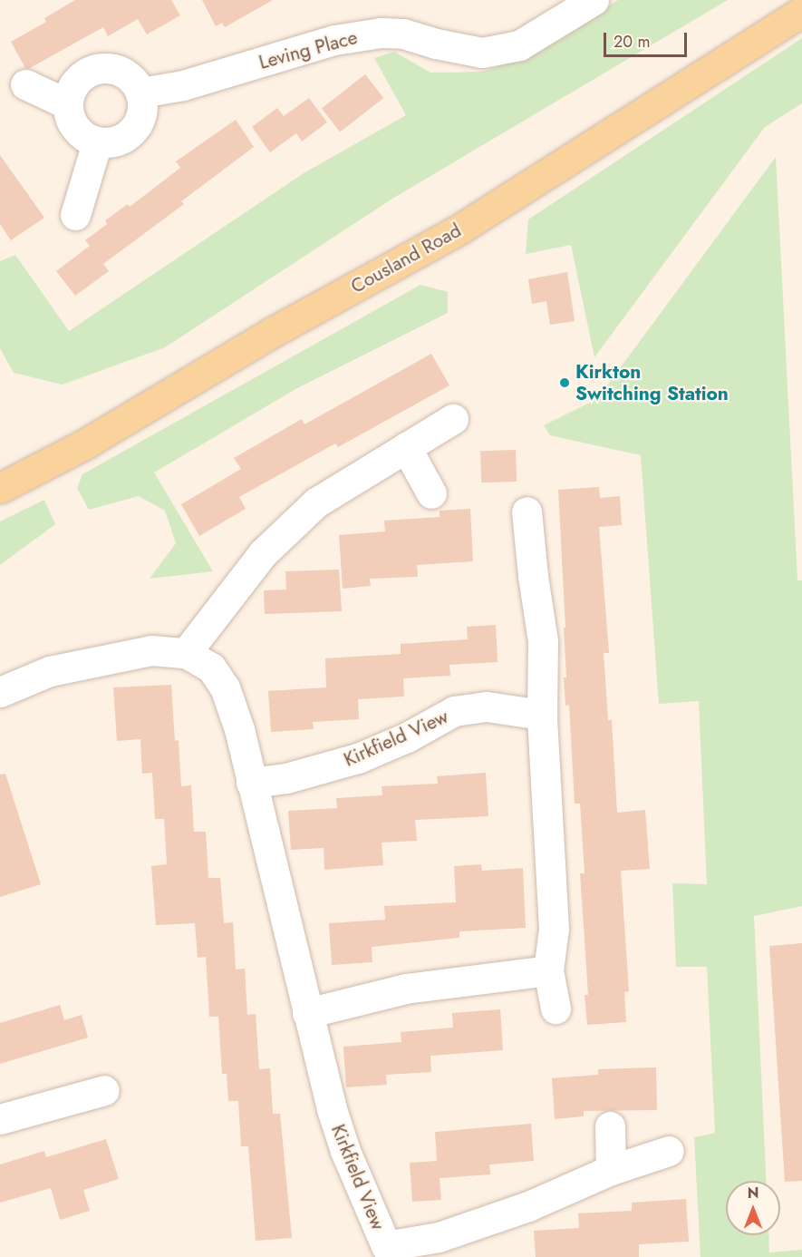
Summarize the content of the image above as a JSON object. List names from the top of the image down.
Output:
{
  "streets": {
    "main road": ["Cousland Road"],
    "street": ["Leving Place", "Kirkfield View"]
  },
  "places": ["Kirkton Switching Station"],
  "scale_bar": "20 m",
  "north": "top"
}
